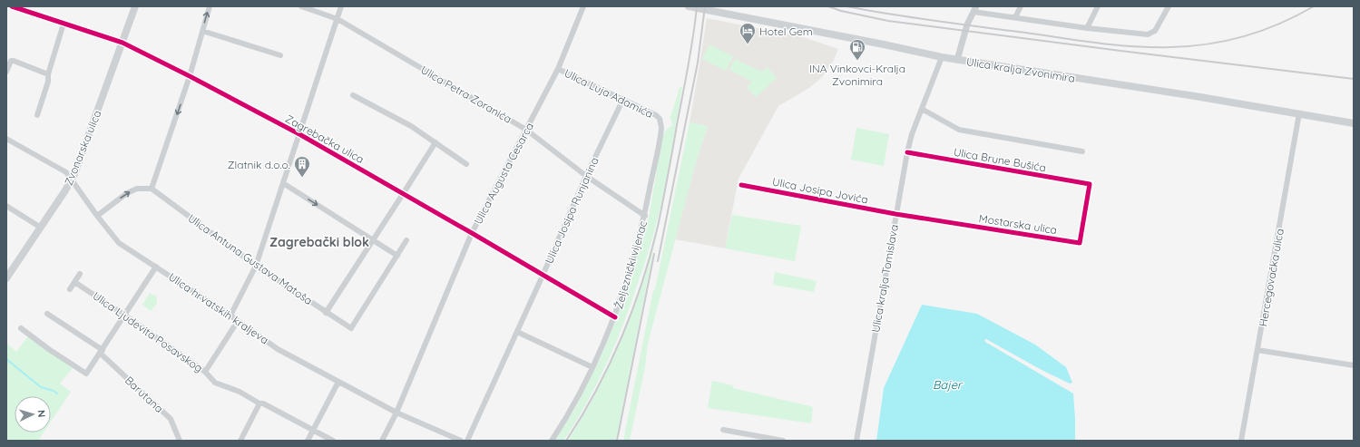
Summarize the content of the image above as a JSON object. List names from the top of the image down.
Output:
{
  "streets": {
    "main road": ["Ulica kralja Zvonimira", "Zvonarska ulica"],
    "street": [
      "Ulica Luja Adamića",
      "Ulica Petra Zoranića",
      "Zagrebačka ulica",
      "Ulica Brune Bušića",
      "Ulica Augusta Cesarca",
      "Ulica Josipa Jovića",
      "Ulica Josipa Runjanina",
      "Mostarska ulica",
      "Ulica Antuna Gustava Matoša",
      "Željeznički vijenac",
      "Hercegovačka ulica",
      "Ulica kralja Tomislava",
      "Ulica hrvatskih kraljeva",
      "Ulica Ljudevita Posavskog",
      "Barutana"
    ]
  },
  "crossings": [
    ["Ulica kralja Zvonimira", "Hercegovačka ulica"],
    ["Ulica kralja Zvonimira", "Ulica kralja Tomislava"],
    ["Ulica Luja Adamića", "Ulica Augusta Cesarca"],
    ["Ulica Luja Adamića", "Ulica Josipa Runjanina"],
    ["Ulica Luja Adamića", "Željeznički vijenac"],
    ["Ulica Petra Zoranića", "Ulica Augusta Cesarca"],
    ["Ulica Petra Zoranića", "Ulica Josipa Runjanina"],
    ["Ulica Petra Zoranića", "Željeznički vijenac"],
    ["Zagrebačka ulica", "Zvonarska ulica"],
    ["Zagrebačka ulica", "Ulica Augusta Cesarca"],
    ["Zagrebačka ulica", "Ulica Josipa Runjanina"],
    ["Zagrebačka ulica", "Željeznički vijenac"],
    ["Zvonarska ulica", "Ulica hrvatskih kraljeva"],
    ["Ulica Brune Bušića", "Mostarska ulica"],
    ["Ulica Brune Bušića", "Ulica kralja Tomislava"],
    ["Ulica Augusta Cesarca", "Ulica hrvatskih kraljeva"],
    ["Ulica Josipa Jovića", "Mostarska ulica"],
    ["Ulica Josipa Jovića", "Ulica kralja Tomislava"],
    ["Mostarska ulica", "Ulica kralja Tomislava"]
  ],
  "districts": ["Zagrebački blok"],
  "water": ["Bajer"],
  "places": {
    "hotel": ["Hotel Gem"],
    "fuel station": ["INA Vinkovci-Kralja Zvonimira"],
    "building": ["Zlatnik d.o.o."]
  },
  "north": "right"
}
